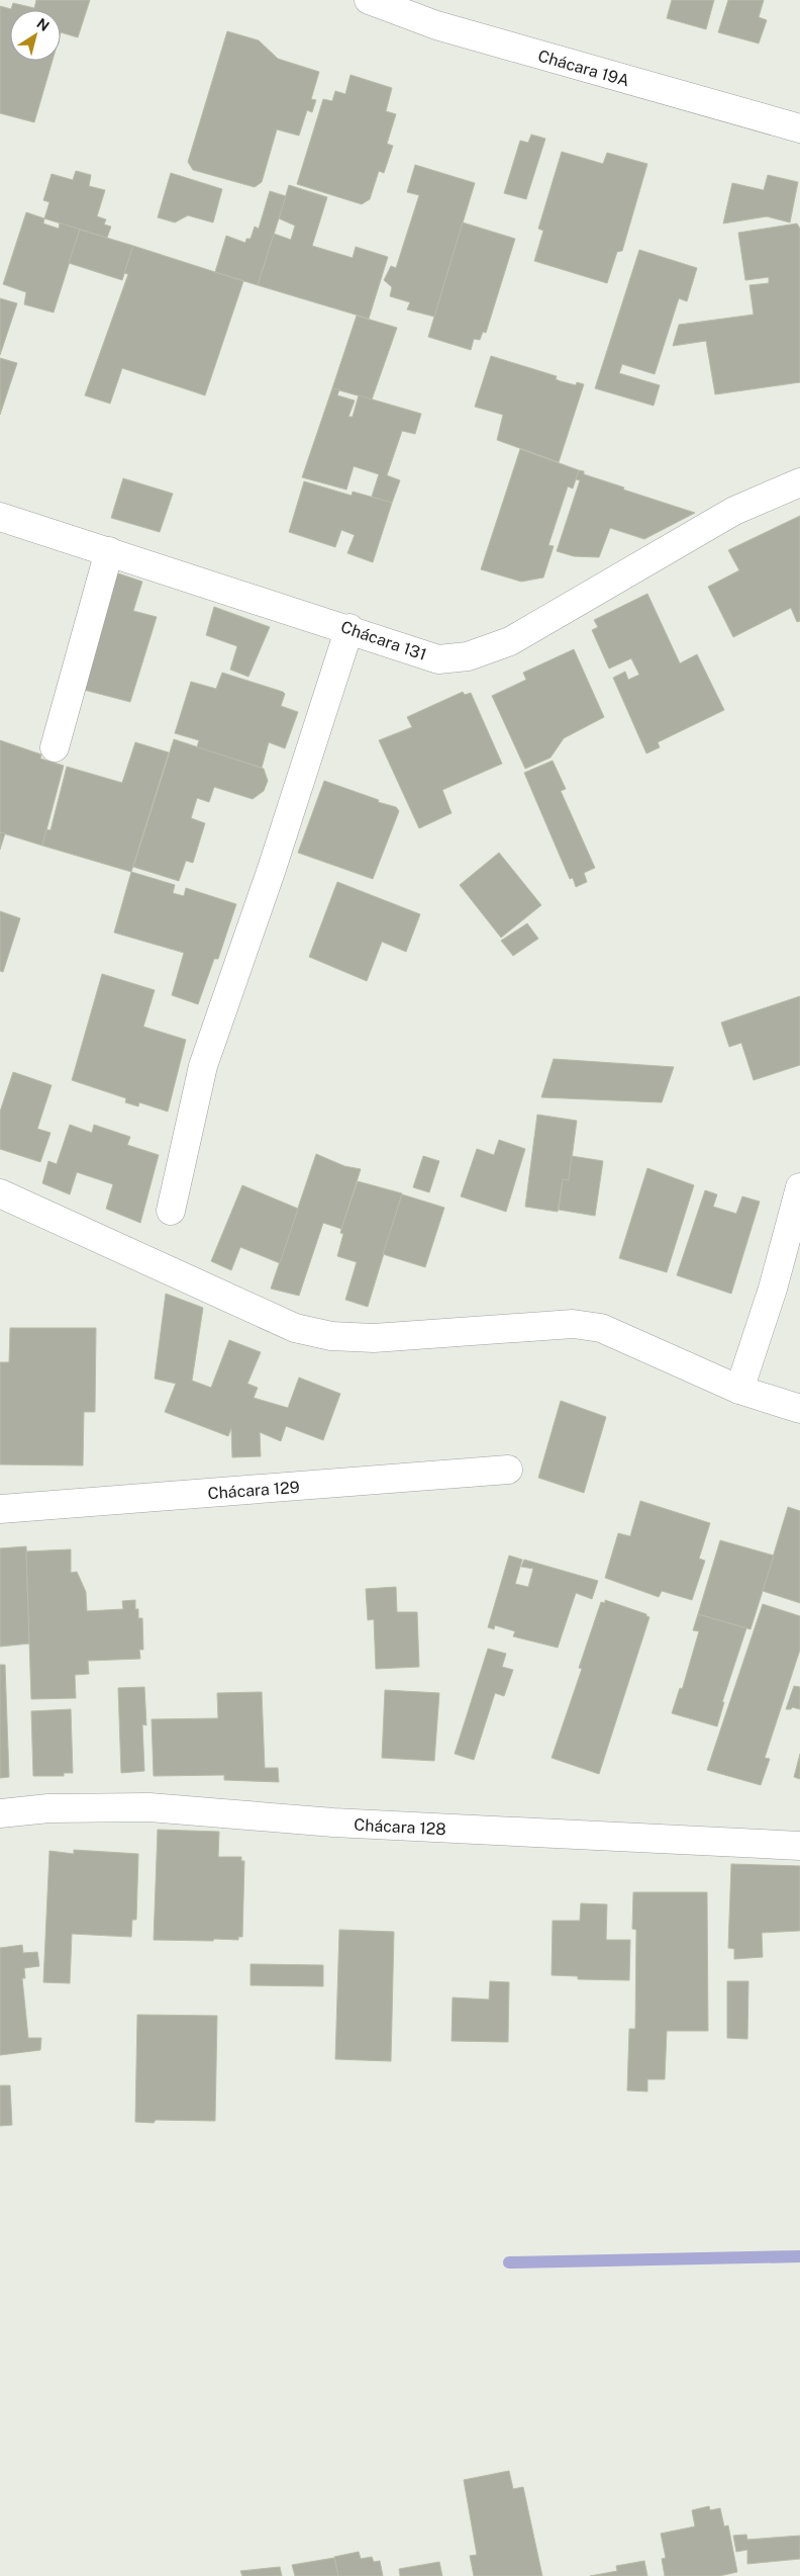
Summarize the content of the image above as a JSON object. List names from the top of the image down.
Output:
{
  "streets": {
    "street": [
      "Chácara 19A",
      "Chácara 131",
      "Chácara 129",
      "Chácara 128"
    ]
  },
  "north": "top right"
}
